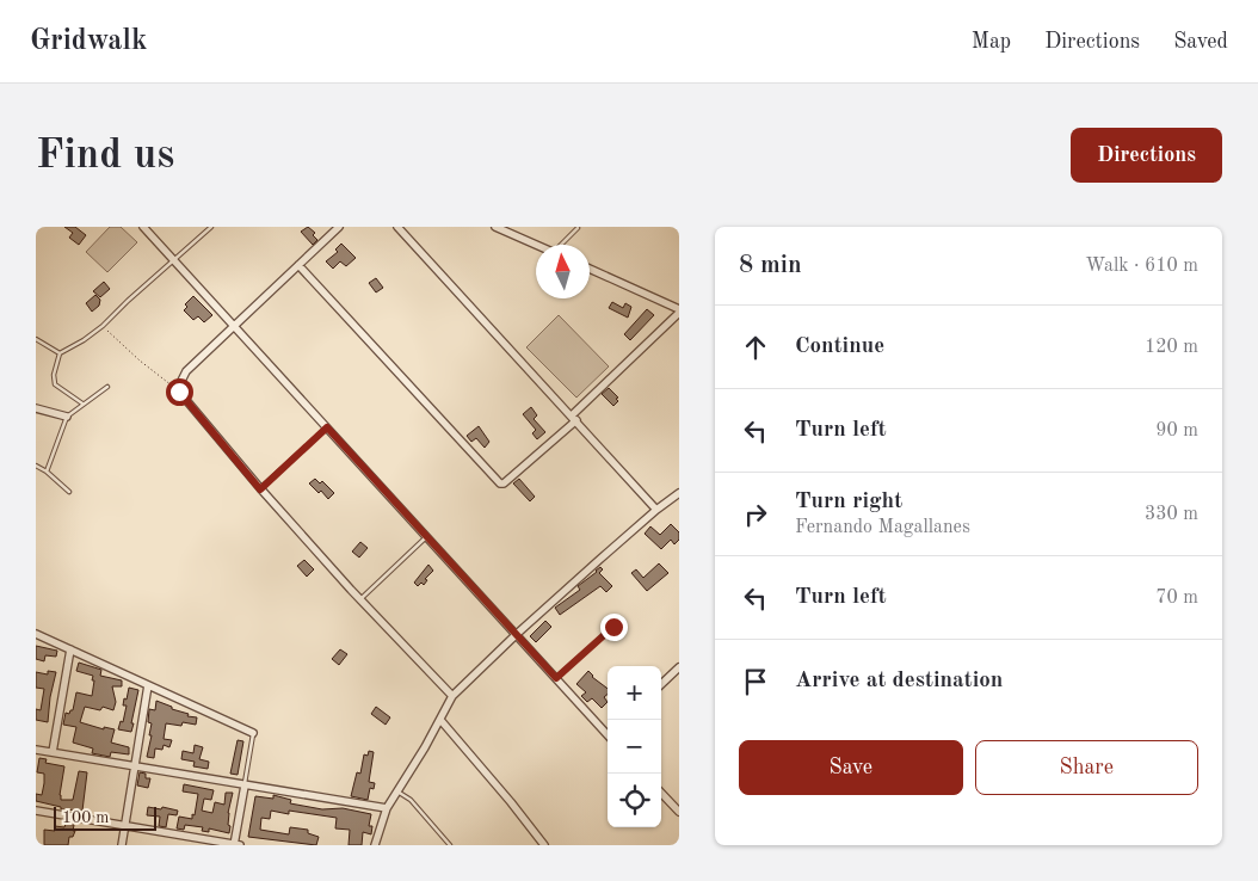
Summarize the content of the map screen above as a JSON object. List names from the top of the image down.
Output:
{
  "scale_bar": "100 m",
  "north": "top",
  "page": {
    "header": "Gridwalk",
    "nav": ["Map", "Directions", "Saved"],
    "buttons": [
      "Directions",
      ["Save", "Share"]
    ],
    "title": "Find us",
    "heading": ["8 min", "Walk · 610 m"],
    "list": [
      ["Continue", "120 m"],
      ["Turn left", "90 m"],
      ["Turn right", "Fernando Magallanes", "330 m"],
      ["Turn left", "70 m"],
      "Arrive at destination"
    ],
    "map_buttons": ["+", "−"],
    "scale": "100 m"
  }
}
